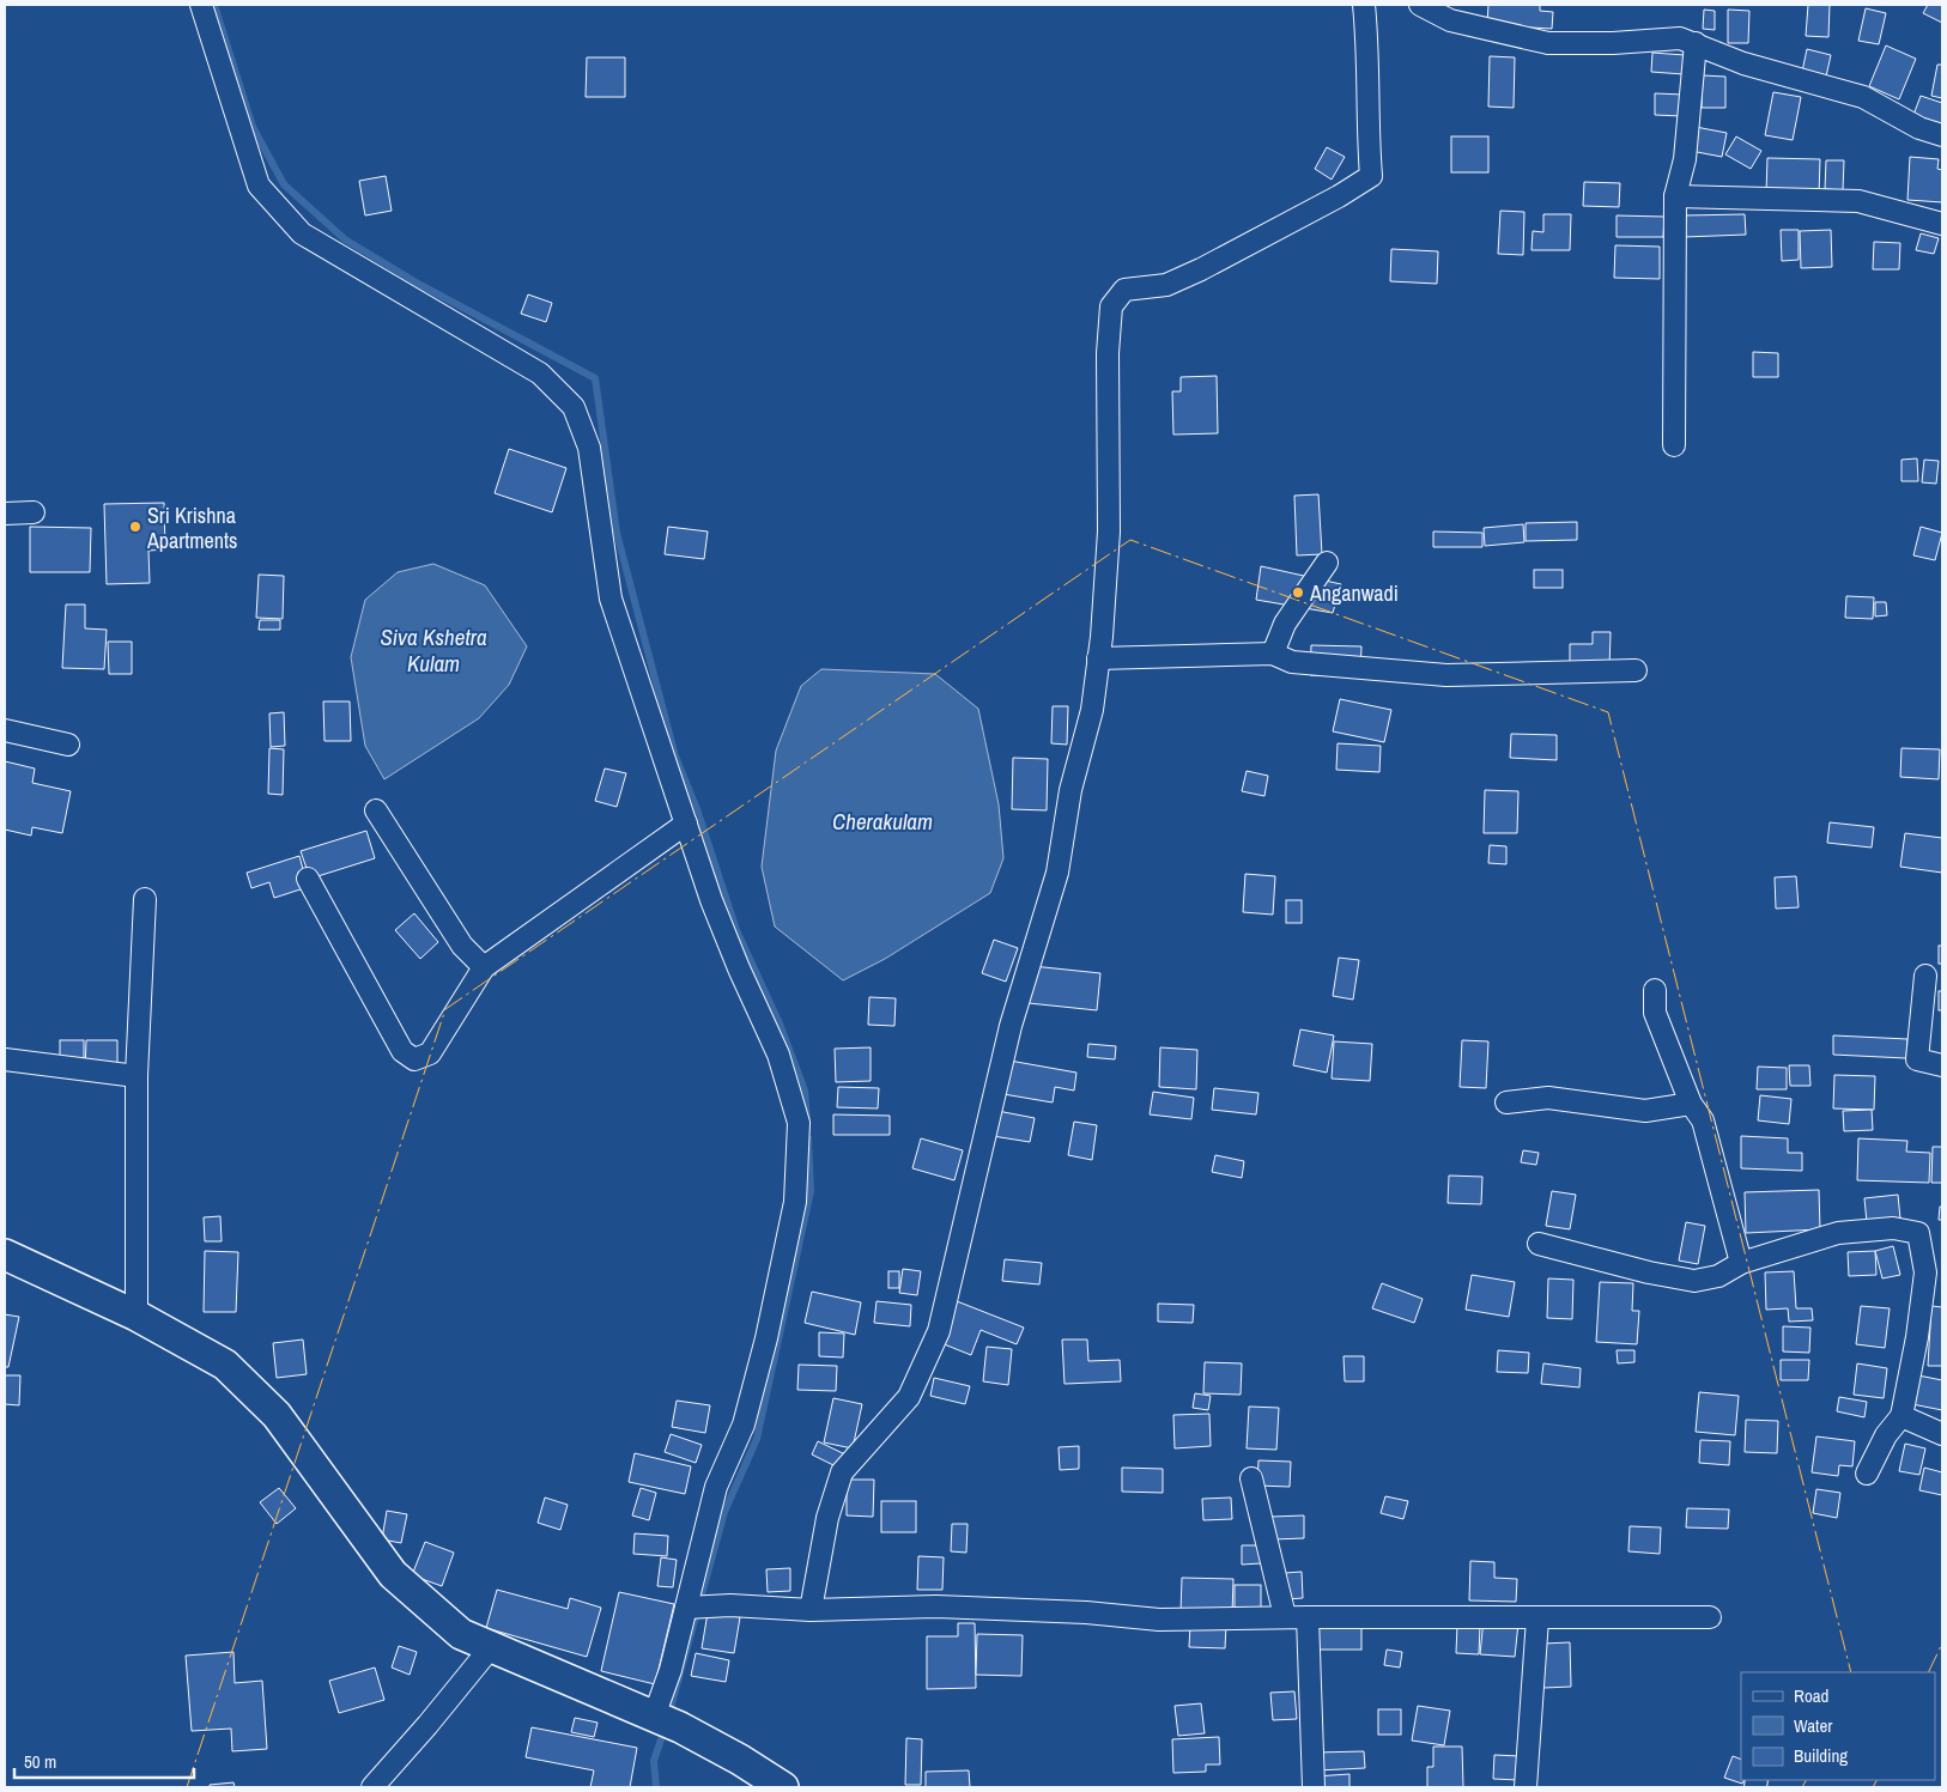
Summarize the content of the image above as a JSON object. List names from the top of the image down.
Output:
{
  "water": ["Siva Kshetra Kulam", "Cherakulam"],
  "places": ["Sri Krishna Apartments", "Anganwadi"],
  "legend": ["Road", "Water", "Building"],
  "scale_bar": "50 m"
}
